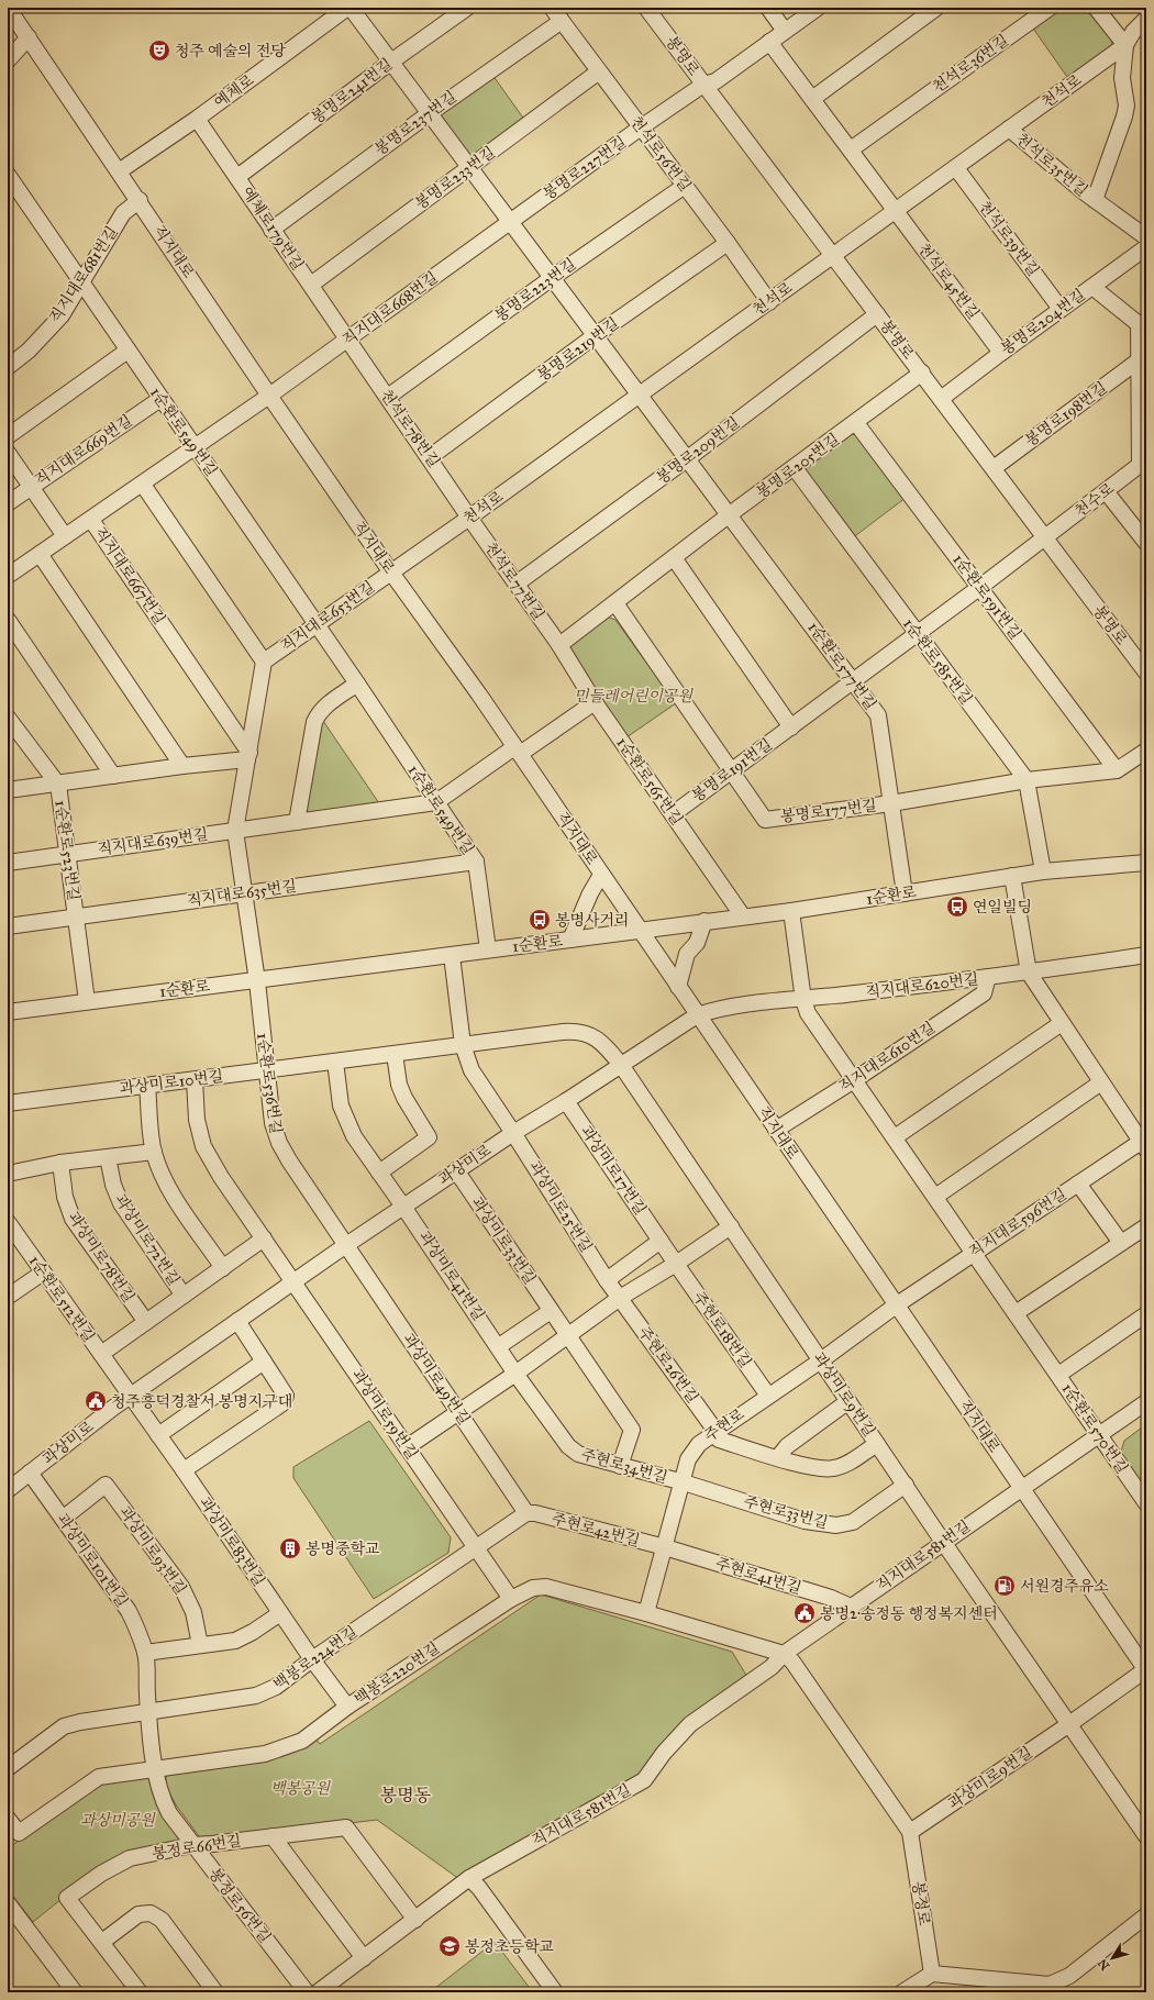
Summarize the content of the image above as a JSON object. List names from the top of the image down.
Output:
{
  "streets": {
    "street": [
      "봉명로",
      "천석로36번길",
      "예체로",
      "봉명로241번길",
      "천석로",
      "봉명로237번길",
      "천석로56번길",
      "천석로35번길",
      "봉명로227번길",
      "봉명로233번길",
      "예체로179번길",
      "천석로39번길",
      "직지대로",
      "직지대로681번길",
      "천석로45번길",
      "봉명로223번길",
      "직지대로668번길",
      "봉명로204번길",
      "봉명로219번길",
      "봉명로198번길",
      "천석로78번길",
      "1순환로549번길",
      "직지대로669번길",
      "봉명로209번길",
      "봉명로205번길",
      "천수로",
      "직지대로667번길",
      "천석로77번길",
      "1순환로591번길",
      "직지대로653번길",
      "1순환로585번길",
      "1순환로577번길",
      "봉명로191번길",
      "1순환로565번길",
      "봉명로177번길",
      "직지대로639번길",
      "1순환로523번길",
      "직지대로635번길",
      "1순환로",
      "직지대로620번길",
      "직지대로610번길",
      "과상미로10번길",
      "1순환로536번길",
      "과상미로",
      "과상미로17번길",
      "과상미로25번길",
      "직지대로596번길",
      "과상미로72번길",
      "과상미로33번길",
      "과상미로78번길",
      "과상미로41번길",
      "1순환로512번길",
      "주현로18번길",
      "주현로26번길",
      "과상미로49번길",
      "과상미로9번길",
      "과상미로59번길",
      "주현로",
      "1순환로570번길",
      "주현로34번길",
      "주현로33번길",
      "주현로42번길",
      "과상미로83번길",
      "과상미로93번길",
      "직지대로581번길",
      "과상미로101번길",
      "주현로41번길",
      "백봉로224번길",
      "백봉로220번길",
      "봉정로66번길",
      "봉정로",
      "봉정로56번길"
    ]
  },
  "crossings": [
    ["봉명로", "천석로"],
    ["봉명로", "봉명로227번길"],
    ["봉명로", "봉명로204번길"],
    ["봉명로", "봉명로198번길"],
    ["봉명로", "봉명로209번길"],
    ["봉명로", "봉명로205번길"],
    ["봉명로", "천수로"],
    ["봉명로", "봉명로191번길"],
    ["천석로36번길", "천석로45번길"],
    ["예체로", "예체로179번길"],
    ["예체로", "직지대로"],
    ["봉명로241번길", "예체로179번길"],
    ["봉명로241번길", "1순환로577번길"],
    ["천석로", "천석로56번길"],
    ["천석로", "천석로35번길"],
    ["천석로", "천석로39번길"],
    ["천석로", "직지대로"],
    ["천석로", "천석로45번길"],
    ["천석로", "천석로78번길"],
    ["천석로", "천석로77번길"],
    ["천석로", "직지대로653번길"],
    ["천석로", "1순환로577번길"],
    ["봉명로237번길", "천석로56번길"],
    ["봉명로237번길", "예체로179번길"],
    ["봉명로237번길", "1순환로577번길"],
    ["천석로56번길", "봉명로227번길"],
    ["천석로56번길", "봉명로233번길"],
    ["천석로56번길", "봉명로223번길"],
    ["천석로56번길", "봉명로219번길"],
    ["봉명로227번길", "천석로45번길"],
    ["봉명로227번길", "직지대로668번길"],
    ["봉명로227번길", "1순환로577번길"],
    ["봉명로233번길", "예체로179번길"],
    ["봉명로233번길", "1순환로577번길"],
    ["예체로179번길", "직지대로668번길"],
    ["예체로179번길", "천석로78번길"],
    ["천석로39번길", "봉명로204번길"],
    ["직지대로", "직지대로681번길"],
    ["직지대로", "직지대로668번길"],
    ["직지대로", "직지대로667번길"],
    ["직지대로", "직지대로653번길"],
    ["직지대로", "직지대로639번길"],
    ["직지대로", "1순환로"],
    ["직지대로", "직지대로620번길"],
    ["직지대로", "직지대로610번길"],
    ["직지대로", "과상미로"],
    ["직지대로", "직지대로596번길"],
    ["직지대로", "주현로"],
    ["직지대로", "직지대로581번길"],
    ["직지대로681번길", "1순환로549번길"],
    ["천석로45번길", "봉명로204번길"],
    ["봉명로223번길", "천석로78번길"],
    ["봉명로223번길", "1순환로577번길"],
    ["직지대로668번길", "천석로78번길"],
    ["직지대로668번길", "직지대로667번길"],
    ["직지대로668번길", "1순환로577번길"],
    ["봉명로219번길", "천석로78번길"],
    ["봉명로219번길", "1순환로577번길"],
    ["천석로78번길", "천석로77번길"],
    ["1순환로549번길", "직지대로669번길"],
    ["1순환로549번길", "직지대로667번길"],
    ["1순환로549번길", "직지대로653번길"],
    ["1순환로549번길", "직지대로639번길"],
    ["1순환로549번길", "직지대로635번길"],
    ["1순환로549번길", "1순환로"],
    ["봉명로209번길", "천석로77번길"],
    ["봉명로209번길", "1순환로577번길"],
    ["봉명로205번길", "천석로77번길"],
    ["봉명로205번길", "1순환로591번길"],
    ["봉명로205번길", "1순환로585번길"],
    ["봉명로205번길", "1순환로577번길"],
    ["봉명로205번길", "1순환로565번길"],
    ["봉명로205번길", "봉명로177번길"],
    ["천수로", "봉명로191번길"],
    ["직지대로667번길", "직지대로653번길"],
    ["천석로77번길", "1순환로565번길"],
    ["1순환로591번길", "봉명로191번길"],
    ["1순환로591번길", "봉명로177번길"],
    ["직지대로653번길", "직지대로639번길"],
    ["직지대로653번길", "직지대로635번길"],
    ["직지대로653번길", "1순환로536번길"],
    ["1순환로585번길", "봉명로191번길"],
    ["1순환로585번길", "봉명로177번길"],
    ["1순환로585번길", "1순환로"],
    ["1순환로577번길", "봉명로191번길"],
    ["1순환로577번길", "봉명로177번길"],
    ["1순환로577번길", "1순환로"],
    ["봉명로191번길", "1순환로565번길"],
    ["봉명로191번길", "봉명로177번길"],
    ["1순환로565번길", "직지대로639번길"],
    ["1순환로565번길", "1순환로"],
    ["직지대로639번길", "1순환로523번길"],
    ["1순환로523번길", "직지대로635번길"],
    ["1순환로523번길", "1순환로"],
    ["직지대로635번길", "1순환로536번길"],
    ["1순환로", "1순환로536번길"],
    ["1순환로", "과상미로25번길"],
    ["1순환로", "1순환로570번길"],
    ["직지대로620번길", "직지대로610번길"],
    ["직지대로620번길", "과상미로"],
    ["직지대로620번길", "1순환로570번길"],
    ["직지대로610번길", "1순환로570번길"],
    ["과상미로10번길", "1순환로536번길"],
    ["과상미로10번길", "과상미로"],
    ["과상미로10번길", "과상미로25번길"],
    ["과상미로10번길", "과상미로9번길"],
    ["과상미로10번길", "과상미로59번길"],
    ["1순환로536번길", "과상미로"],
    ["1순환로536번길", "과상미로49번길"],
    ["과상미로", "과상미로17번길"],
    ["과상미로", "과상미로25번길"],
    ["과상미로", "과상미로33번길"],
    ["과상미로", "과상미로41번길"],
    ["과상미로", "1순환로512번길"],
    ["과상미로", "과상미로49번길"],
    ["과상미로", "과상미로9번길"],
    ["과상미로", "과상미로59번길"],
    ["과상미로", "과상미로83번길"],
    ["과상미로", "과상미로101번길"],
    ["과상미로17번길", "주현로18번길"],
    ["과상미로25번길", "주현로26번길"],
    ["직지대로596번길", "주현로"],
    ["직지대로596번길", "1순환로570번길"],
    ["과상미로72번길", "1순환로512번길"],
    ["과상미로78번길", "1순환로512번길"],
    ["과상미로41번길", "주현로34번길"],
    ["1순환로512번길", "과상미로59번길"],
    ["1순환로512번길", "과상미로83번길"],
    ["주현로18번길", "주현로"],
    ["주현로26번길", "주현로"],
    ["과상미로49번길", "주현로42번길"],
    ["과상미로49번길", "백봉로224번길"],
    ["과상미로9번길", "주현로"],
    ["과상미로9번길", "주현로33번길"],
    ["과상미로9번길", "직지대로581번길"],
    ["과상미로9번길", "봉정로"],
    ["과상미로59번길", "백봉로224번길"],
    ["과상미로59번길", "백봉로220번길"],
    ["주현로", "주현로34번길"],
    ["주현로", "주현로33번길"],
    ["주현로", "주현로42번길"],
    ["주현로", "주현로41번길"],
    ["주현로", "백봉로220번길"],
    ["1순환로570번길", "직지대로581번길"],
    ["주현로34번길", "주현로33번길"],
    ["주현로42번길", "주현로41번길"],
    ["주현로42번길", "백봉로224번길"],
    ["과상미로83번길", "백봉로224번길"],
    ["과상미로83번길", "백봉로220번길"],
    ["과상미로93번길", "과상미로101번길"],
    ["직지대로581번길", "주현로41번길"],
    ["직지대로581번길", "백봉로220번길"],
    ["직지대로581번길", "봉정로66번길"],
    ["과상미로101번길", "백봉로224번길"],
    ["과상미로101번길", "백봉로220번길"],
    ["과상미로101번길", "봉정로56번길"],
    ["백봉로220번길", "봉정로56번길"],
    ["봉정로66번길", "봉정로56번길"]
  ],
  "districts": ["봉명동"],
  "parks": ["민들레어린이공원", "백봉공원", "과상미공원"],
  "places": {
    "theatre": ["청주 예술의 전당"],
    "bus stop": ["연일빌딩", "봉명사거리"],
    "public building": ["청주흥덕경찰서 봉명지구대", "봉명2·송정동 행정복지센터"],
    "building": ["봉명중학교"],
    "fuel station": ["서원경주유소"],
    "school or university": ["봉정초등학교"]
  },
  "north": "bottom left"
}
